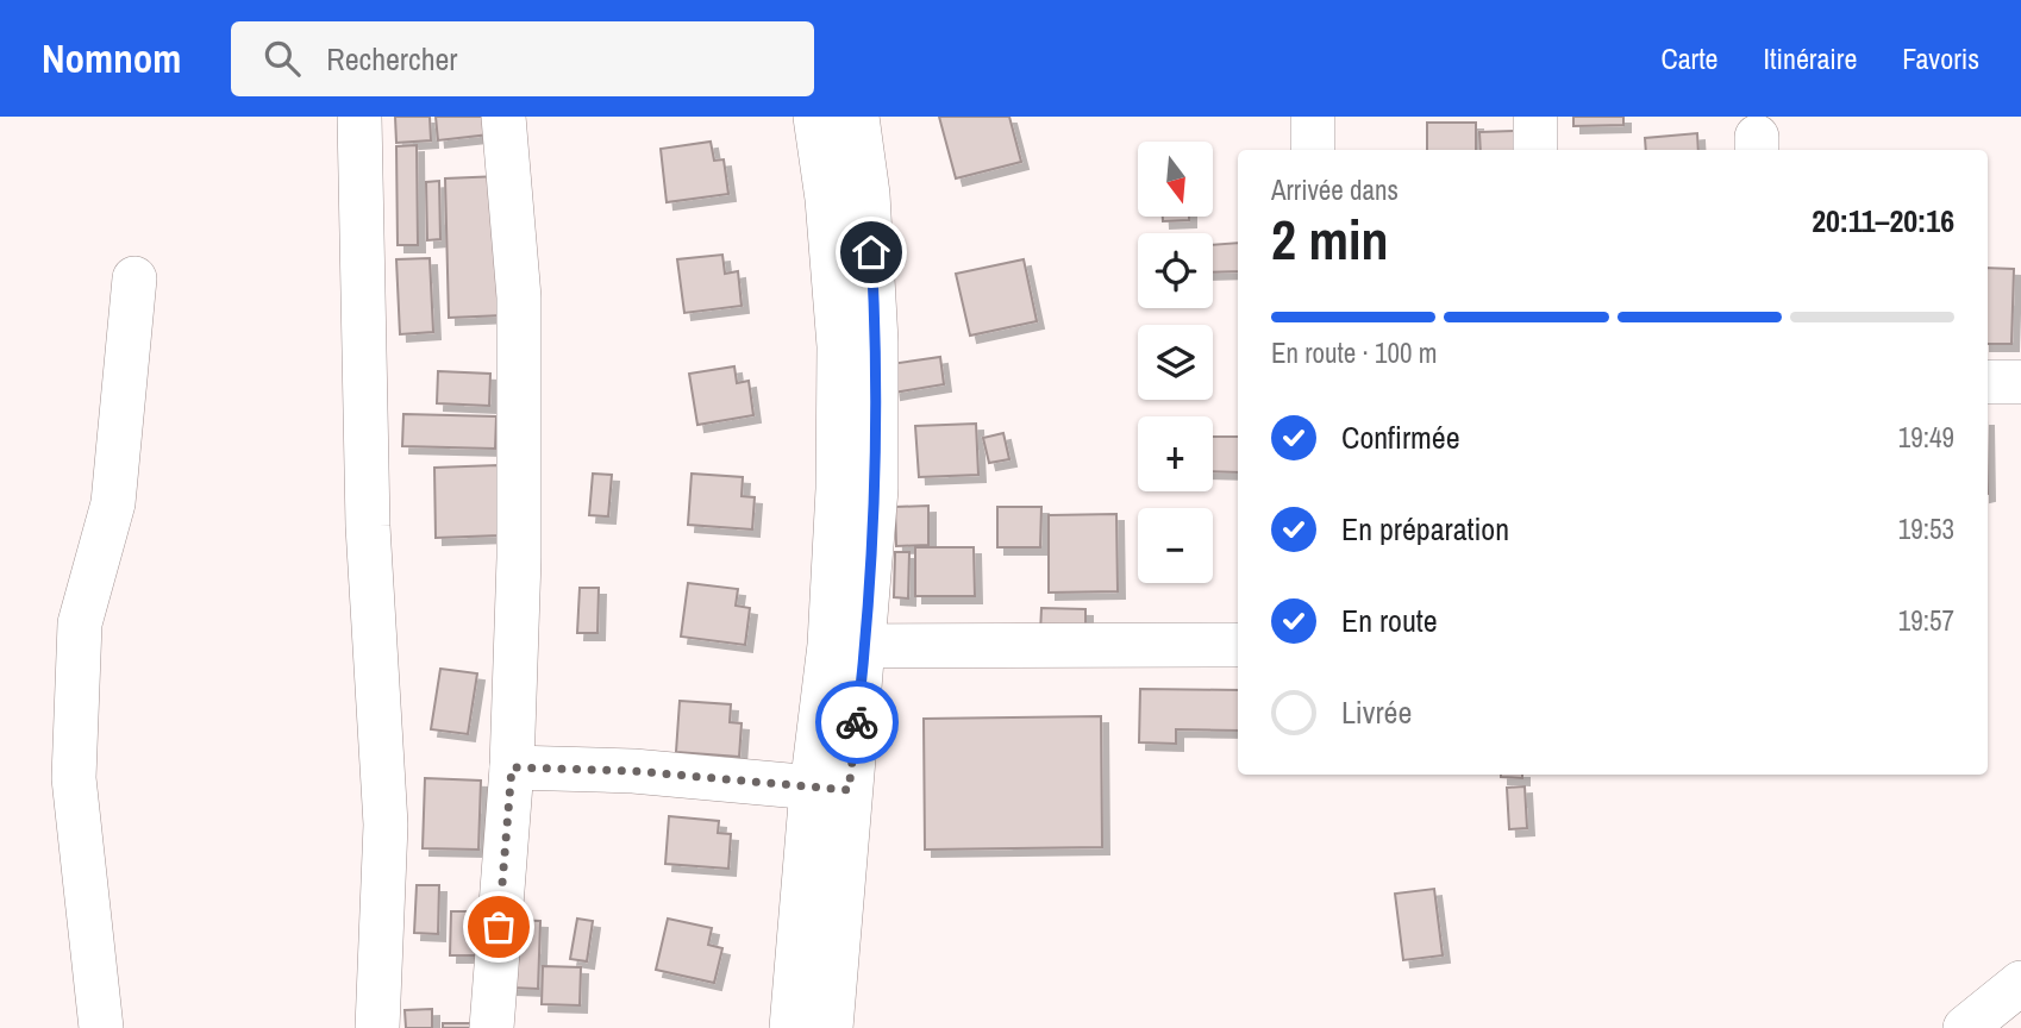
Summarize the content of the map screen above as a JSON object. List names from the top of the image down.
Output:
{
  "north": "bottom",
  "page": {
    "header": "Nomnom",
    "search": "Rechercher",
    "nav": ["Carte", "Itinéraire", "Favoris"],
    "map_buttons": ["+", "−"],
    "heading": ["2 min", "Arrivée dans", "20:11–20:16"],
    "bar": "En route · 100 m",
    "list": [
      ["Confirmée", "19:49"],
      ["En préparation", "19:53"],
      ["En route", "19:57"],
      "Livrée"
    ]
  }
}
